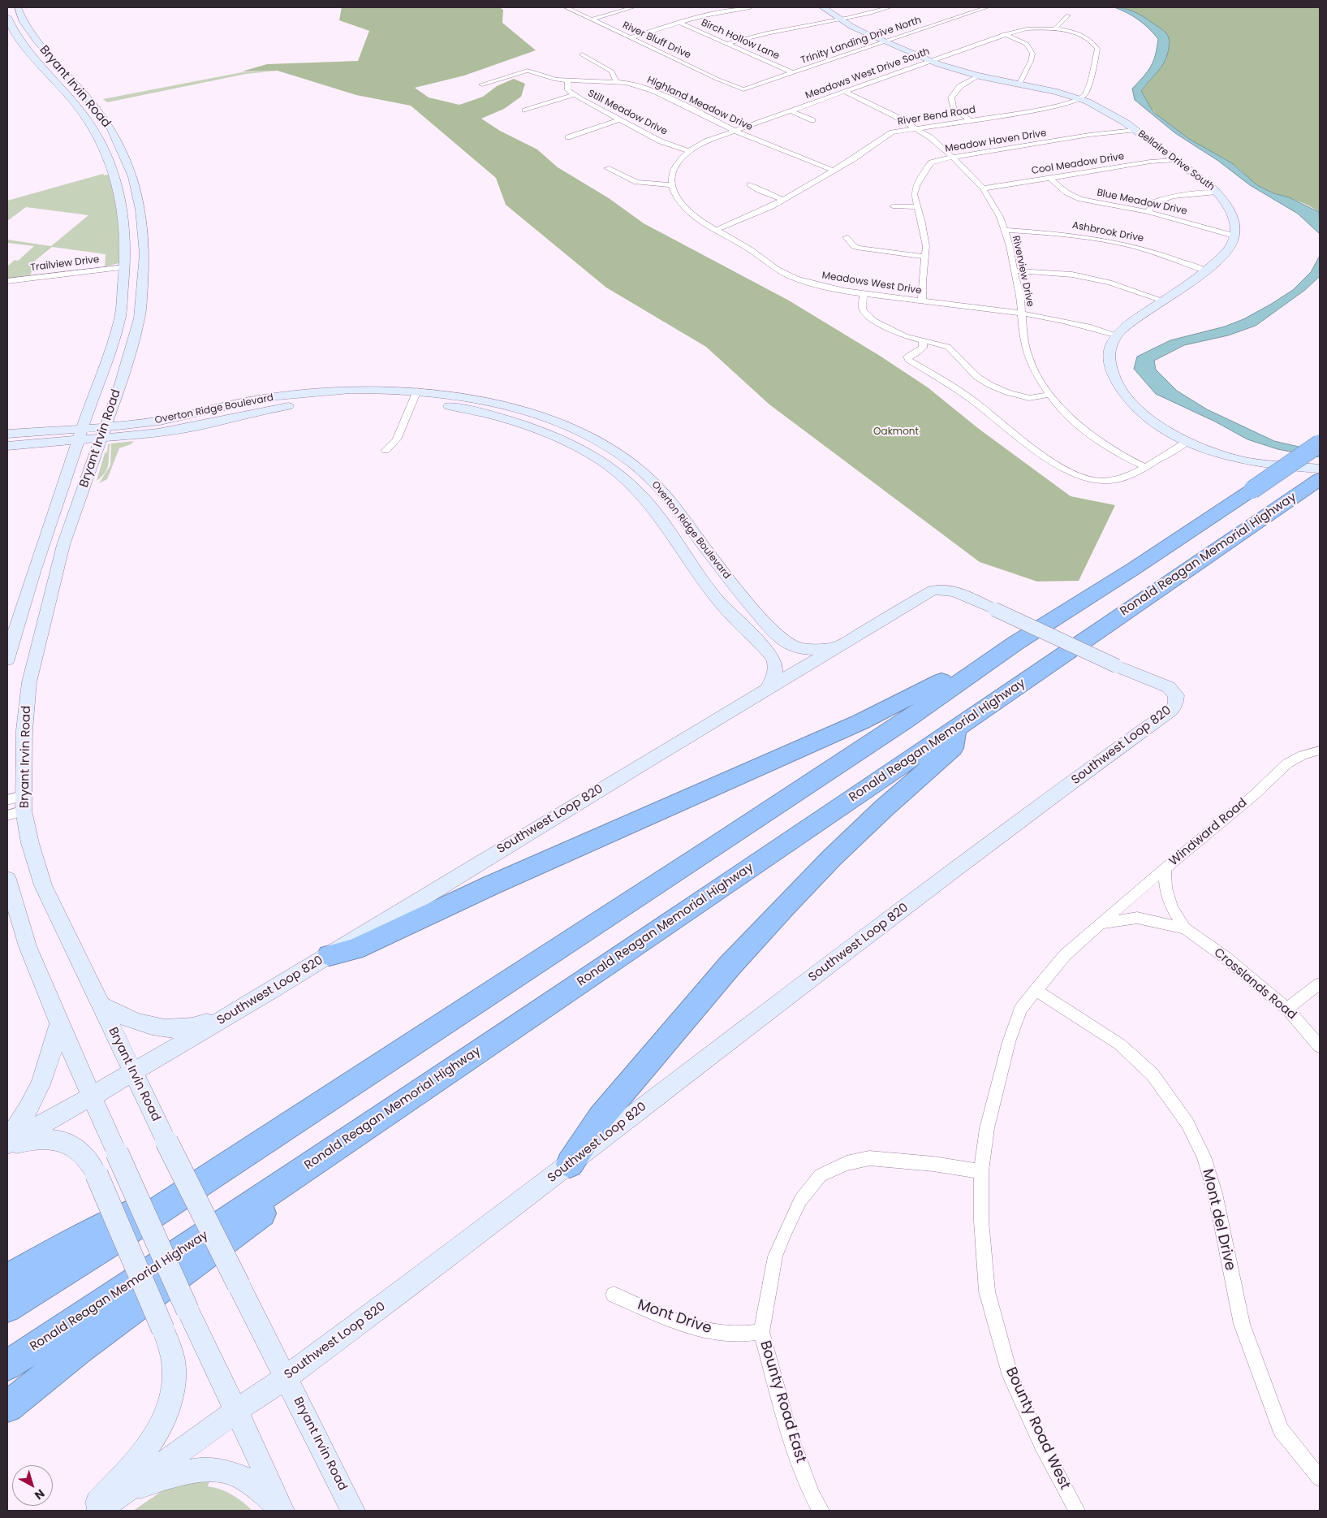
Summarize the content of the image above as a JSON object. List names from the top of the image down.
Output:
{
  "streets": {
    "highway": ["Ronald Reagan Memorial Highway"],
    "main road": [
      "Bryant Irvin Road",
      "Bellaire Drive South",
      "Overton Ridge Boulevard",
      "Southwest Loop 820"
    ],
    "street": [
      "Birch Hollow Lane",
      "River Bluff Drive",
      "Trinity Landing Drive North",
      "Meadows West Drive South",
      "Highland Meadow Drive",
      "Still Meadow Drive",
      "River Bend Road",
      "Meadow Haven Drive",
      "Cool Meadow Drive",
      "Blue Meadow Drive",
      "Ashbrook Drive",
      "Trailview Drive",
      "Riverview Drive",
      "Meadows West Drive",
      "Windward Road",
      "Crosslands Road",
      "Mont del Drive",
      "Mont Drive",
      "Bounty Road East",
      "Bounty Road West"
    ]
  },
  "crossings": [
    ["Birch Hollow Lane", "Trinity Landing Drive North"],
    ["River Bluff Drive", "Trinity Landing Drive North"],
    ["Trinity Landing Drive North", "Bellaire Drive South"],
    ["Meadows West Drive South", "Highland Meadow Drive"],
    ["Meadows West Drive South", "Still Meadow Drive"],
    ["Meadows West Drive South", "Bellaire Drive South"],
    ["Meadows West Drive South", "Riverview Drive"],
    ["Bryant Irvin Road", "Trailview Drive"],
    ["Bryant Irvin Road", "Overton Ridge Boulevard"],
    ["Bryant Irvin Road", "Southwest Loop 820"],
    ["Highland Meadow Drive", "Still Meadow Drive"],
    ["Highland Meadow Drive", "River Bend Road"],
    ["River Bend Road", "Bellaire Drive South"],
    ["River Bend Road", "Riverview Drive"],
    ["River Bend Road", "Meadows West Drive"],
    ["Meadow Haven Drive", "Bellaire Drive South"],
    ["Meadow Haven Drive", "Riverview Drive"],
    ["Meadow Haven Drive", "Meadows West Drive"],
    ["Bellaire Drive South", "Cool Meadow Drive"],
    ["Bellaire Drive South", "Blue Meadow Drive"],
    ["Bellaire Drive South", "Ashbrook Drive"],
    ["Bellaire Drive South", "Meadows West Drive"],
    ["Cool Meadow Drive", "Blue Meadow Drive"],
    ["Cool Meadow Drive", "Riverview Drive"],
    ["Ashbrook Drive", "Riverview Drive"],
    ["Riverview Drive", "Meadows West Drive"],
    ["Overton Ridge Boulevard", "Southwest Loop 820"],
    ["Windward Road", "Crosslands Road"],
    ["Windward Road", "Bounty Road West"],
    ["Crosslands Road", "Bounty Road West"],
    ["Mont del Drive", "Bounty Road West"],
    ["Mont Drive", "Bounty Road East"],
    ["Bounty Road East", "Bounty Road West"]
  ],
  "parks": ["Oakmont"],
  "north": "bottom right"
}
